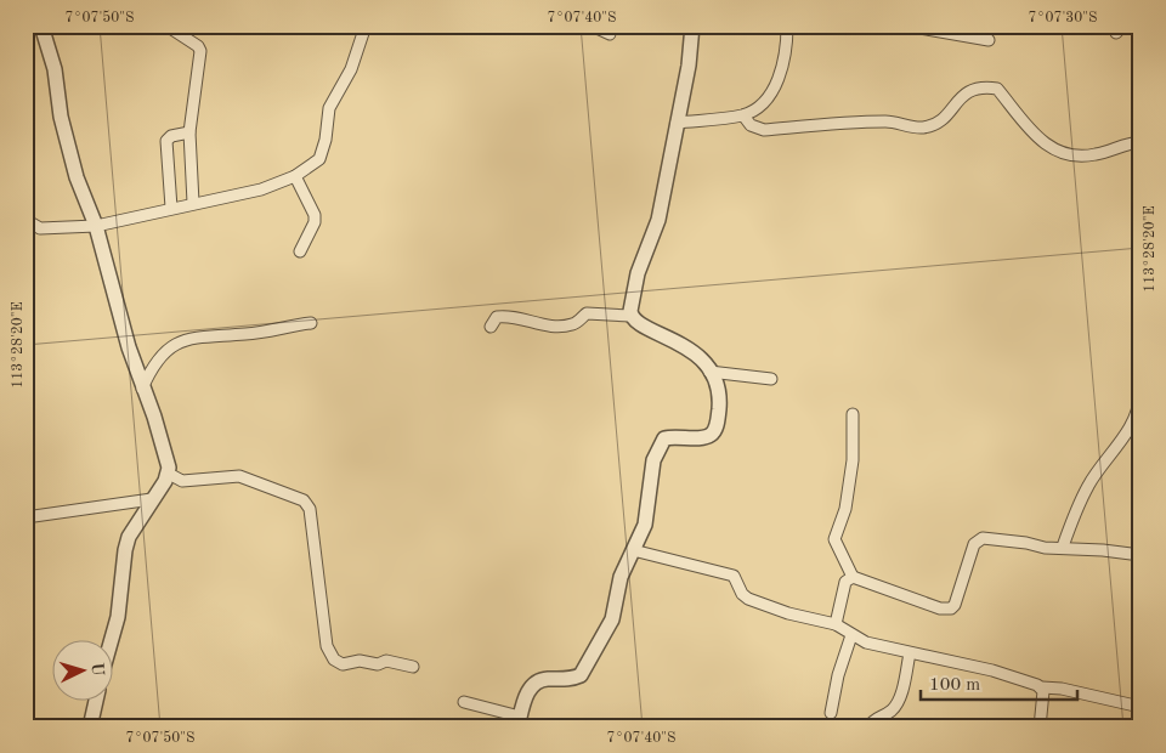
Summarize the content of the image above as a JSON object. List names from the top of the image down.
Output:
{
  "scale_bar": "100 m",
  "north": "right",
  "coordinates": [
    "7°07'50\"S",
    "7°07'40\"S",
    "7°07'30\"S",
    "113°28'20\"E"
  ]
}
